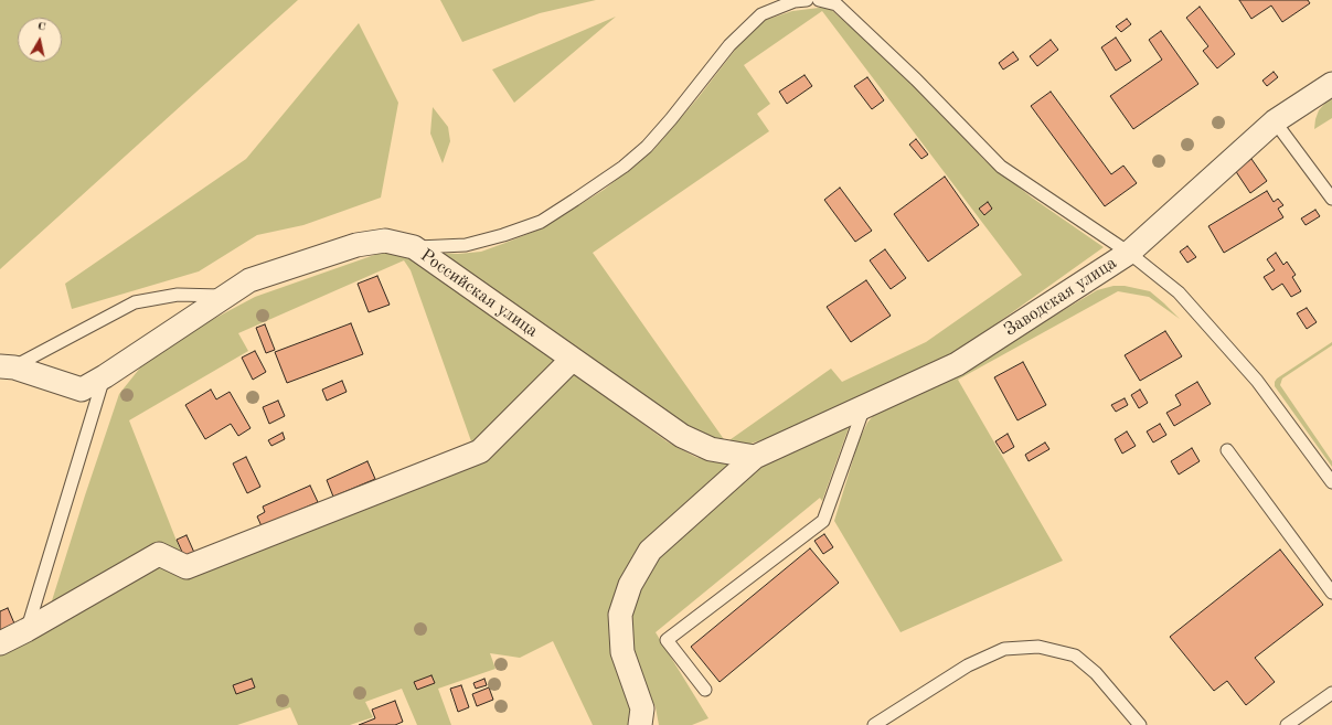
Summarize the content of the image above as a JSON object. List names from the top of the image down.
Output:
{
  "streets": {
    "street": ["Российская улица", "Заводская улица"]
  },
  "crossings": [
    ["Российская улица", "Заводская улица"]
  ],
  "north": "top"
}
